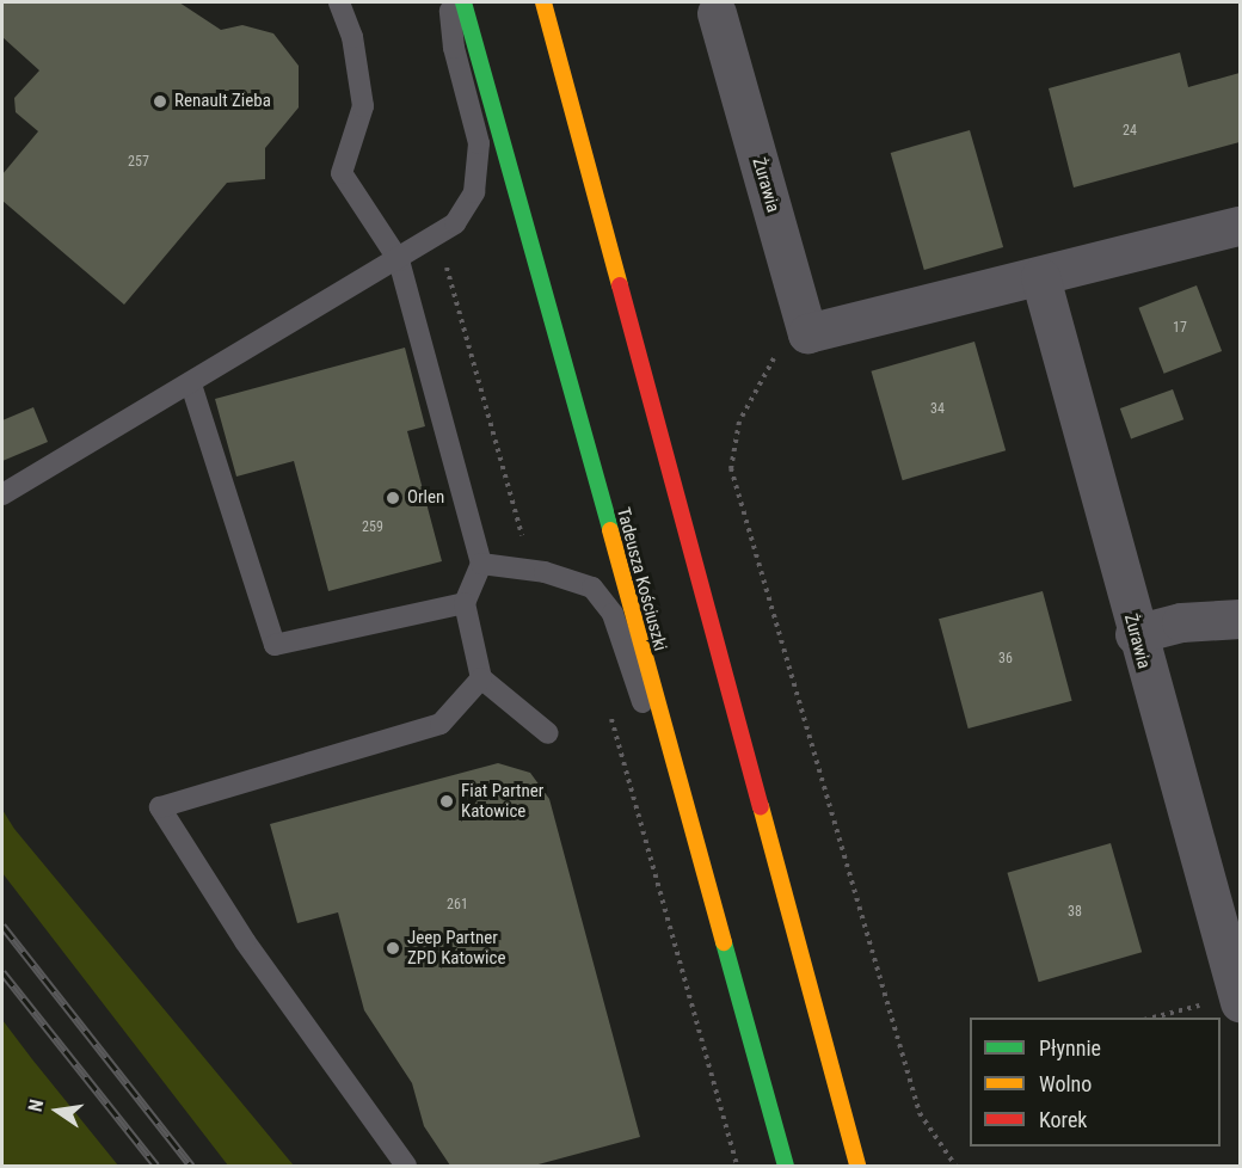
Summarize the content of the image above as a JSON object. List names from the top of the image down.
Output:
{
  "streets": {
    "main road": ["Tadeusza Kościuszki"],
    "street": ["Żurawia"]
  },
  "places": [
    "Renault Zieba",
    "Orlen",
    "Fiat Partner Katowice",
    "Jeep Partner ZPD Katowice"
  ],
  "house_numbers": [
    "24",
    "257",
    "17",
    "34",
    "259",
    "36",
    "261",
    "38"
  ],
  "legend": ["Płynnie", "Wolno", "Korek"],
  "north": "left"
}
